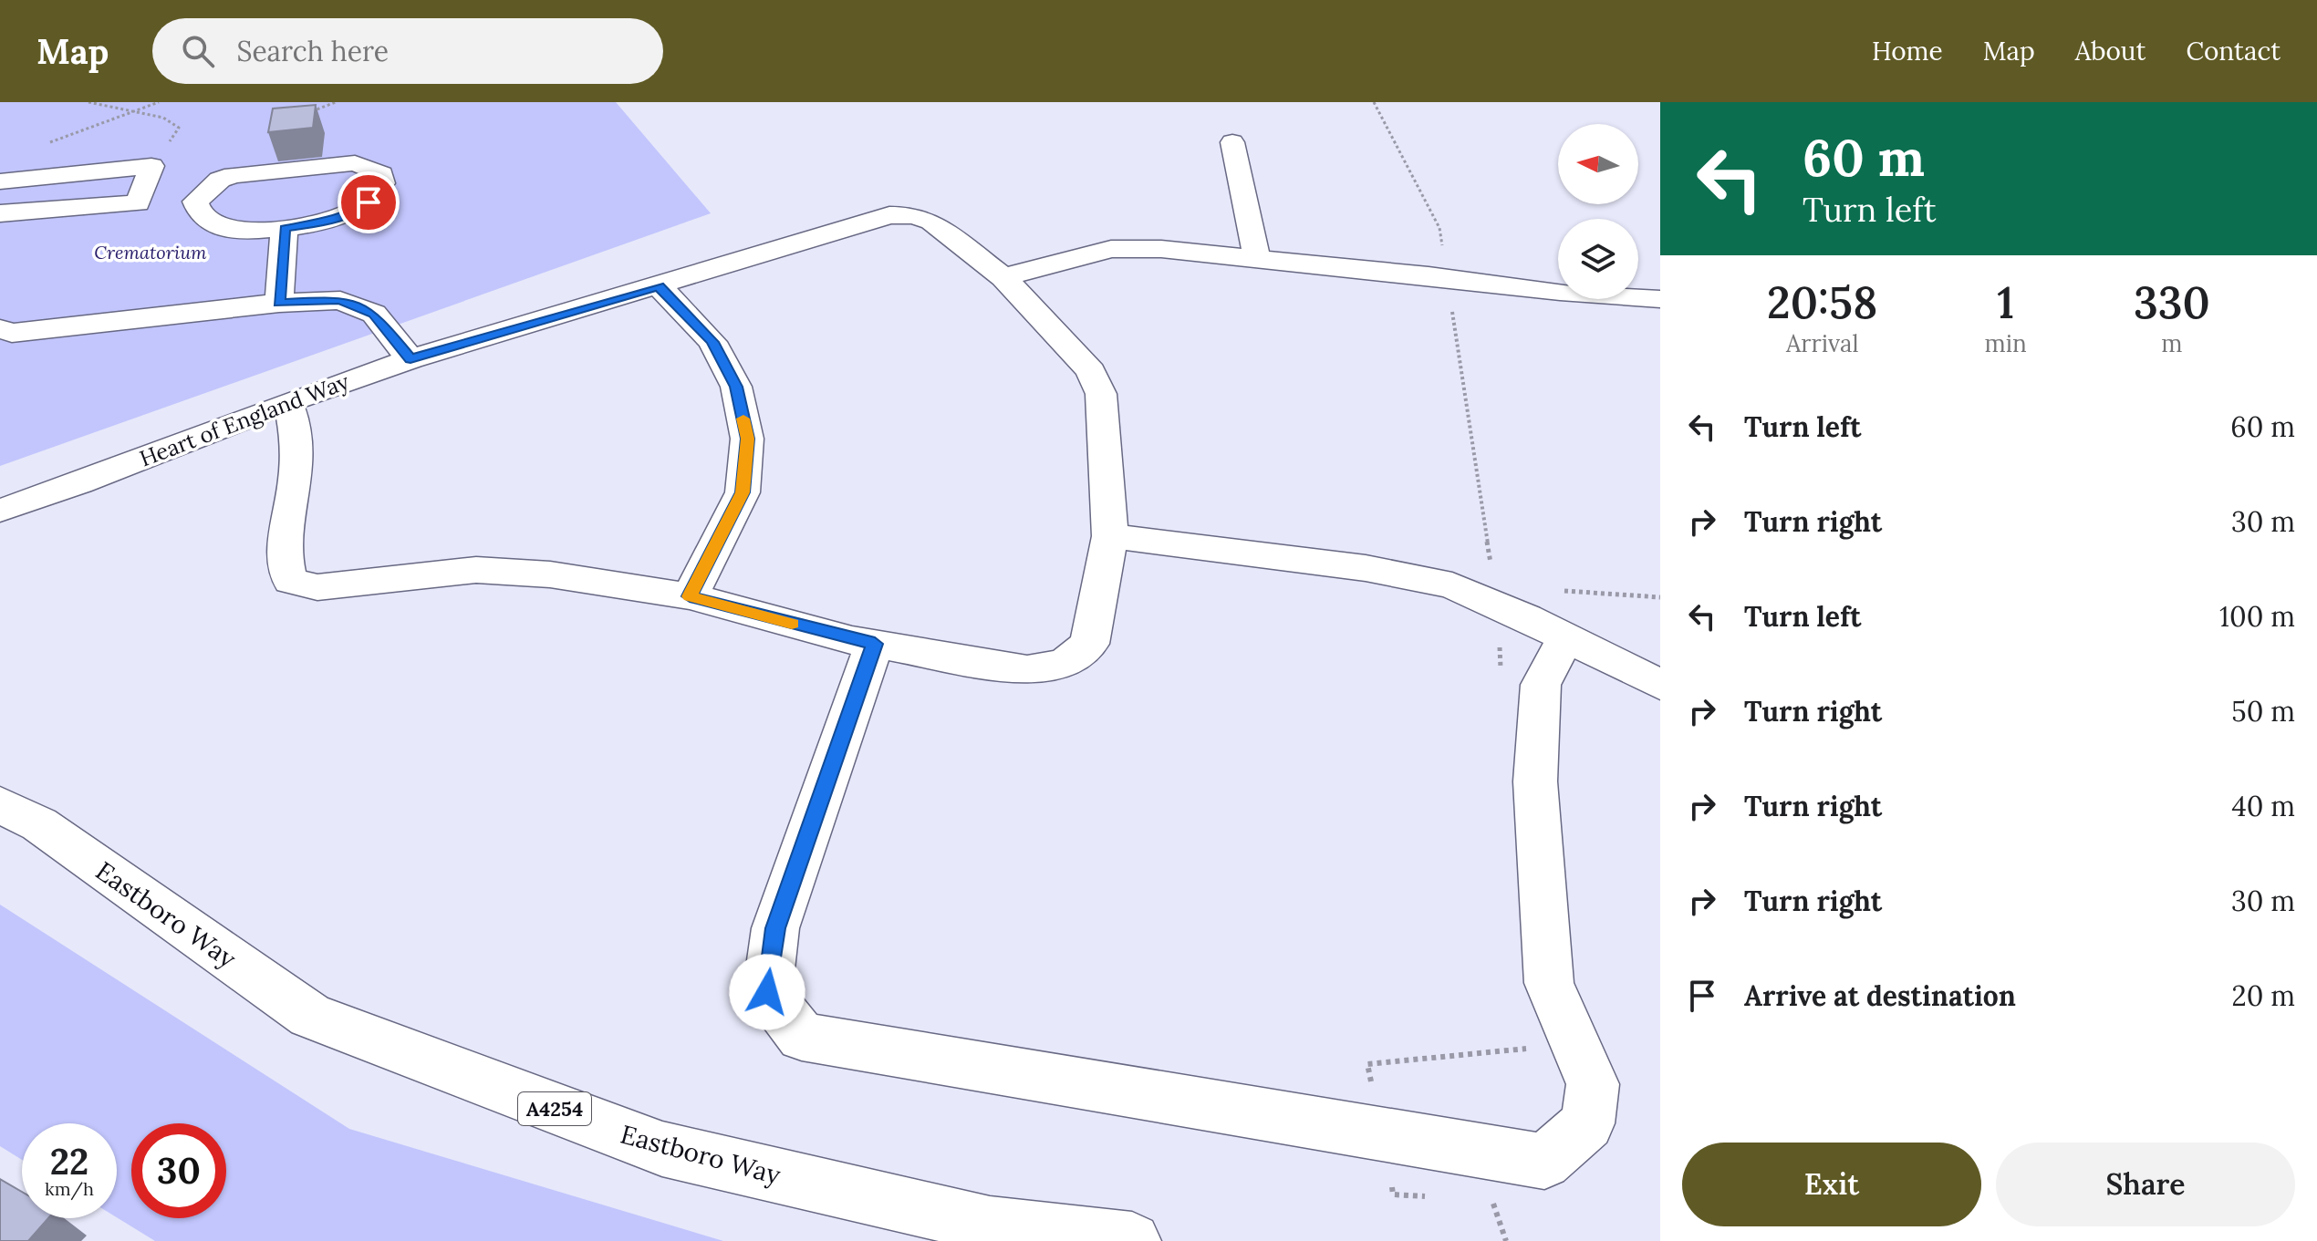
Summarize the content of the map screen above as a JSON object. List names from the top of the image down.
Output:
{
  "streets": {
    "street": ["Heart of England Way", "Eastboro Way", "A4254"]
  },
  "parks": ["Crematorium"],
  "north": "left",
  "page": {
    "header": "Map",
    "search": "Search here",
    "nav": [
      "Home",
      "Map",
      "About",
      "Contact"
    ],
    "turn": ["60 m", "Turn left"],
    "eta": [
      "20:58",
      "Arrival",
      "1",
      "min",
      "330",
      "m"
    ],
    "list": [
      {
        "name": "Turn left",
        "value": "60 m"
      },
      {
        "name": "Turn right",
        "value": "30 m"
      },
      {
        "name": "Turn left",
        "value": "100 m"
      },
      {
        "name": "Turn right",
        "value": "50 m"
      },
      {
        "name": "Turn right",
        "value": "40 m"
      },
      {
        "name": "Turn right",
        "value": "30 m"
      },
      {
        "name": "Arrive at destination",
        "value": "20 m"
      }
    ],
    "speed": "22 km/h",
    "limit": "30",
    "buttons": ["Exit", "Share"]
  }
}
